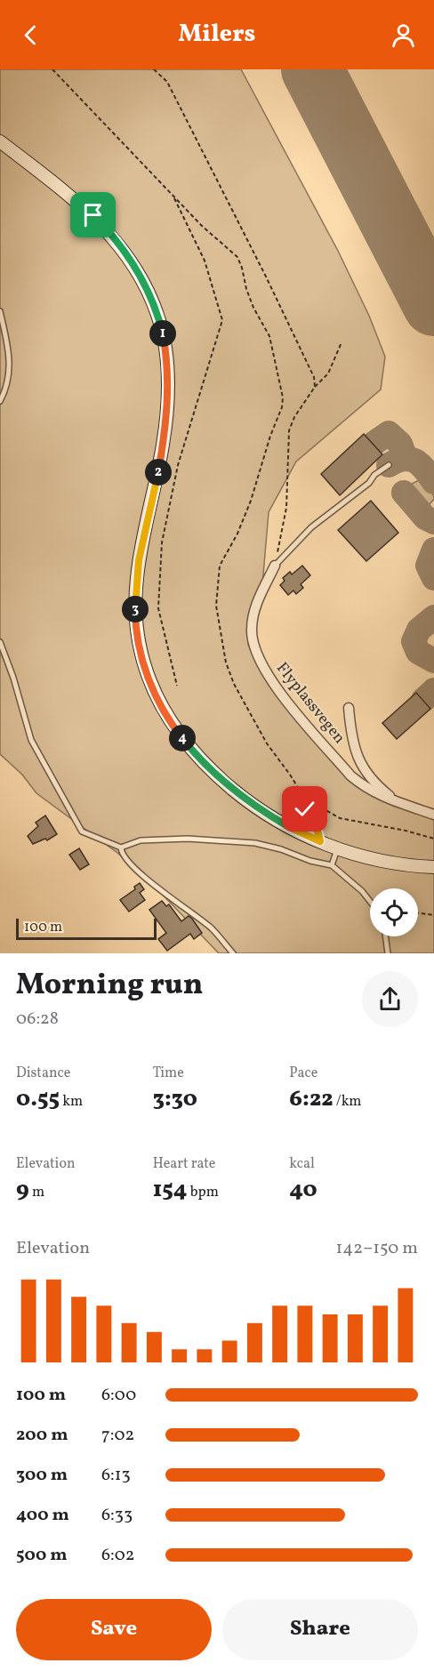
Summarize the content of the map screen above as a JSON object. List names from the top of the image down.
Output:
{
  "streets": {
    "street": ["Flyplassvegen"]
  },
  "scale_bar": "100 m",
  "page": {
    "header": "Milers",
    "pins": [
      "1",
      "2",
      "3",
      "4"
    ],
    "scale": "100 m",
    "heading": ["Morning run", "06:28"],
    "stats": [
      ["Distance", "0.55 km"],
      ["Time", "3:30"],
      ["Pace", "6:22 /km"],
      ["Elevation", "9 m"],
      ["Heart rate", "154 bpm"],
      ["kcal", "40"]
    ],
    "chart": ["Elevation", "142–150 m"],
    "list": [
      {
        "name": "100 m",
        "note": "6:00"
      },
      {
        "name": "200 m",
        "note": "7:02"
      },
      {
        "name": "300 m",
        "note": "6:13"
      },
      {
        "name": "400 m",
        "note": "6:33"
      },
      {
        "name": "500 m",
        "note": "6:02"
      }
    ],
    "buttons": ["Save", "Share"]
  }
}
